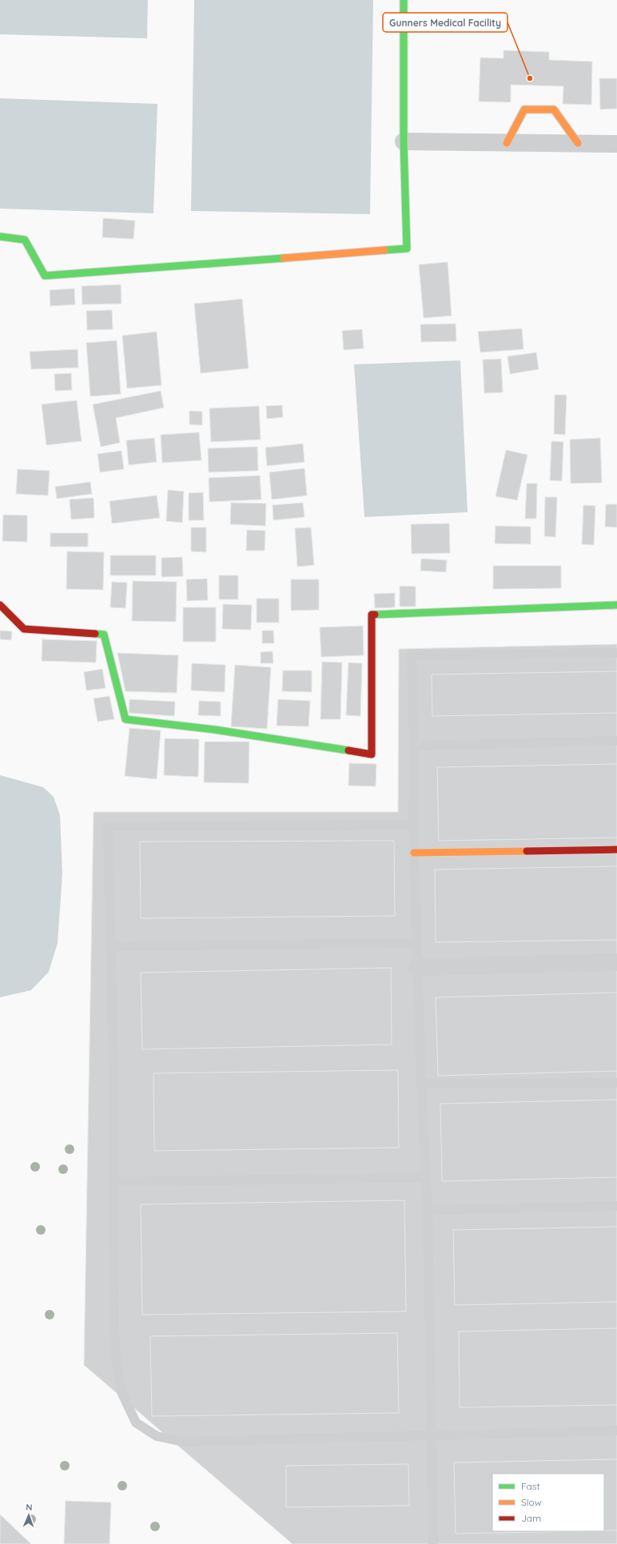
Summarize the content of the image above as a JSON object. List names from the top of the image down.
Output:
{
  "places": ["Gunners Medical Facility"],
  "legend": ["Fast", "Slow", "Jam"],
  "north": "top"
}
